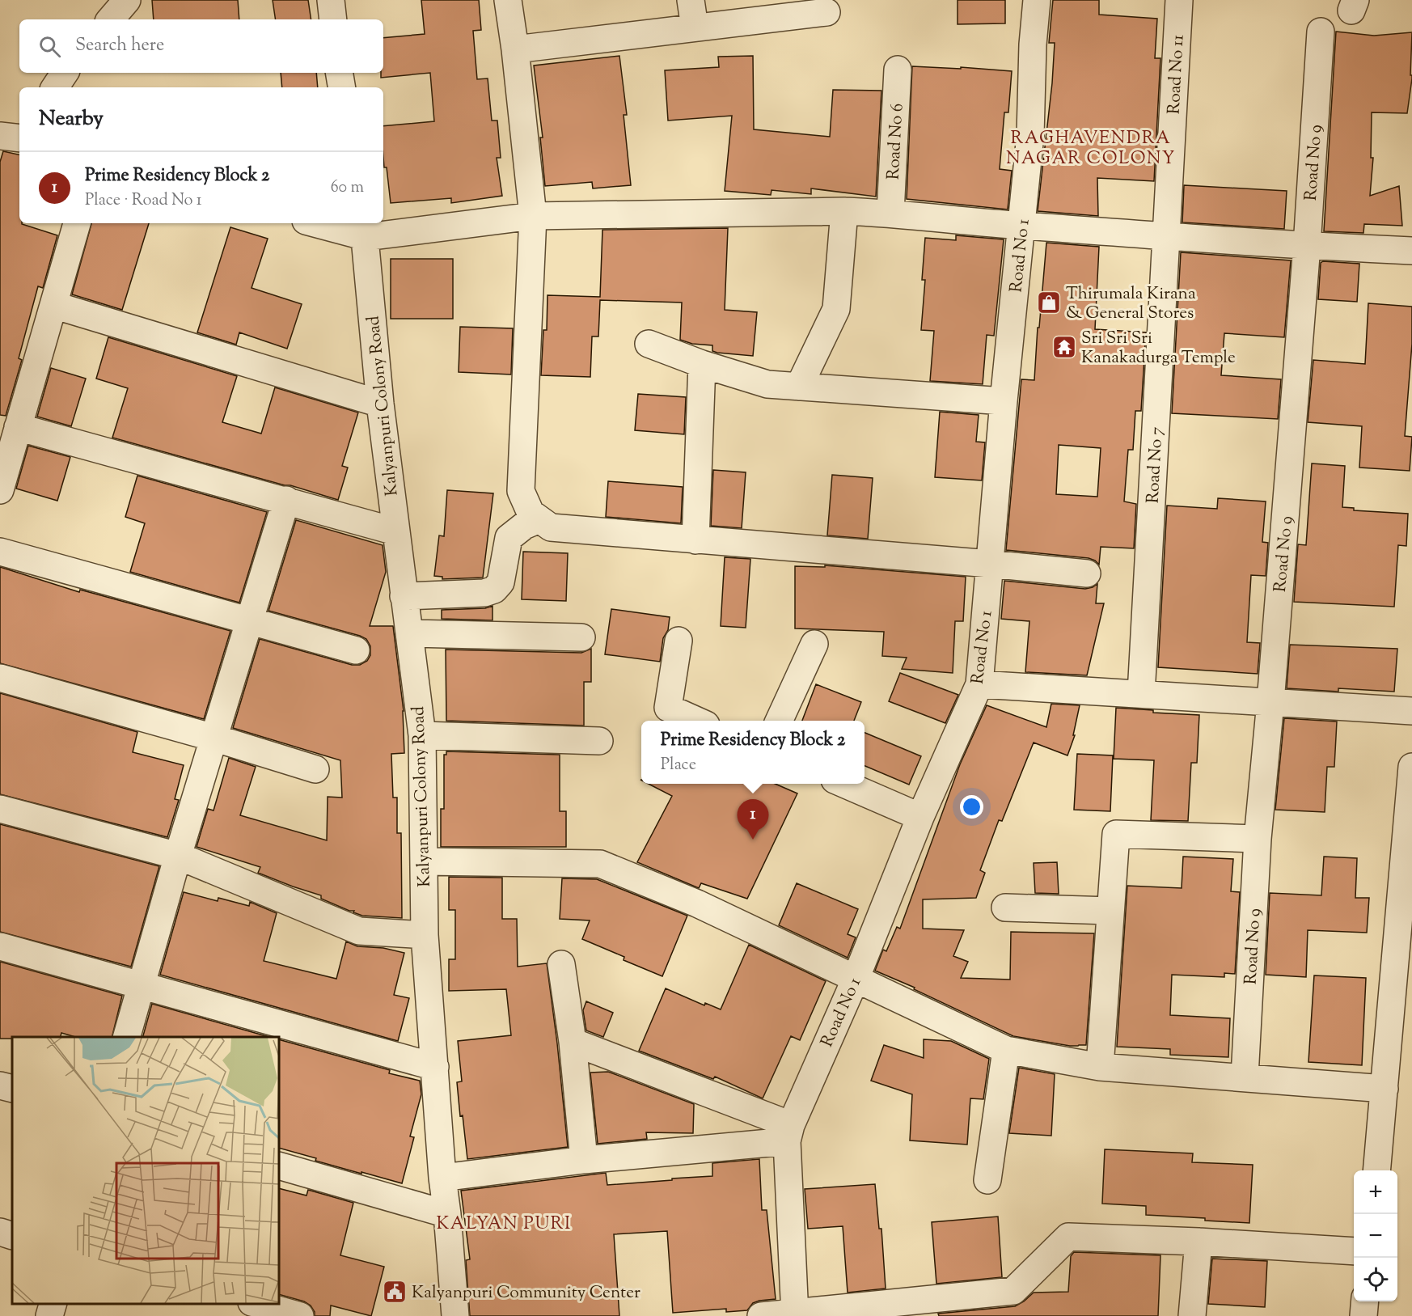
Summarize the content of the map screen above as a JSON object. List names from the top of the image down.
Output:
{
  "streets": {
    "street": [
      "Road No 11",
      "Road No 6",
      "Road No 9",
      "Road No 1",
      "Kalyanpuri Colony Road",
      "Road No 7"
    ]
  },
  "crossings": [
    ["Road No 11", "Road No 7"]
  ],
  "districts": ["RAGHAVENDRA NAGAR COLONY", "KALYAN PURI"],
  "places": {
    "shop": ["Thirumala Kirana & General Stores"],
    "temple": ["Sri Sri Sri Kanakadurga Temple"],
    "public building": ["Kalyanpuri Community Center"]
  },
  "page": {
    "search": "Search here",
    "heading": "Nearby",
    "list": [
      {
        "mark": "1",
        "name": "Prime Residency Block 2",
        "note": "Place · Road No 1",
        "value": "60 m"
      }
    ],
    "popup": ["Prime Residency Block 2", "Place"],
    "pins": "1",
    "map_buttons": ["+", "−"]
  }
}
